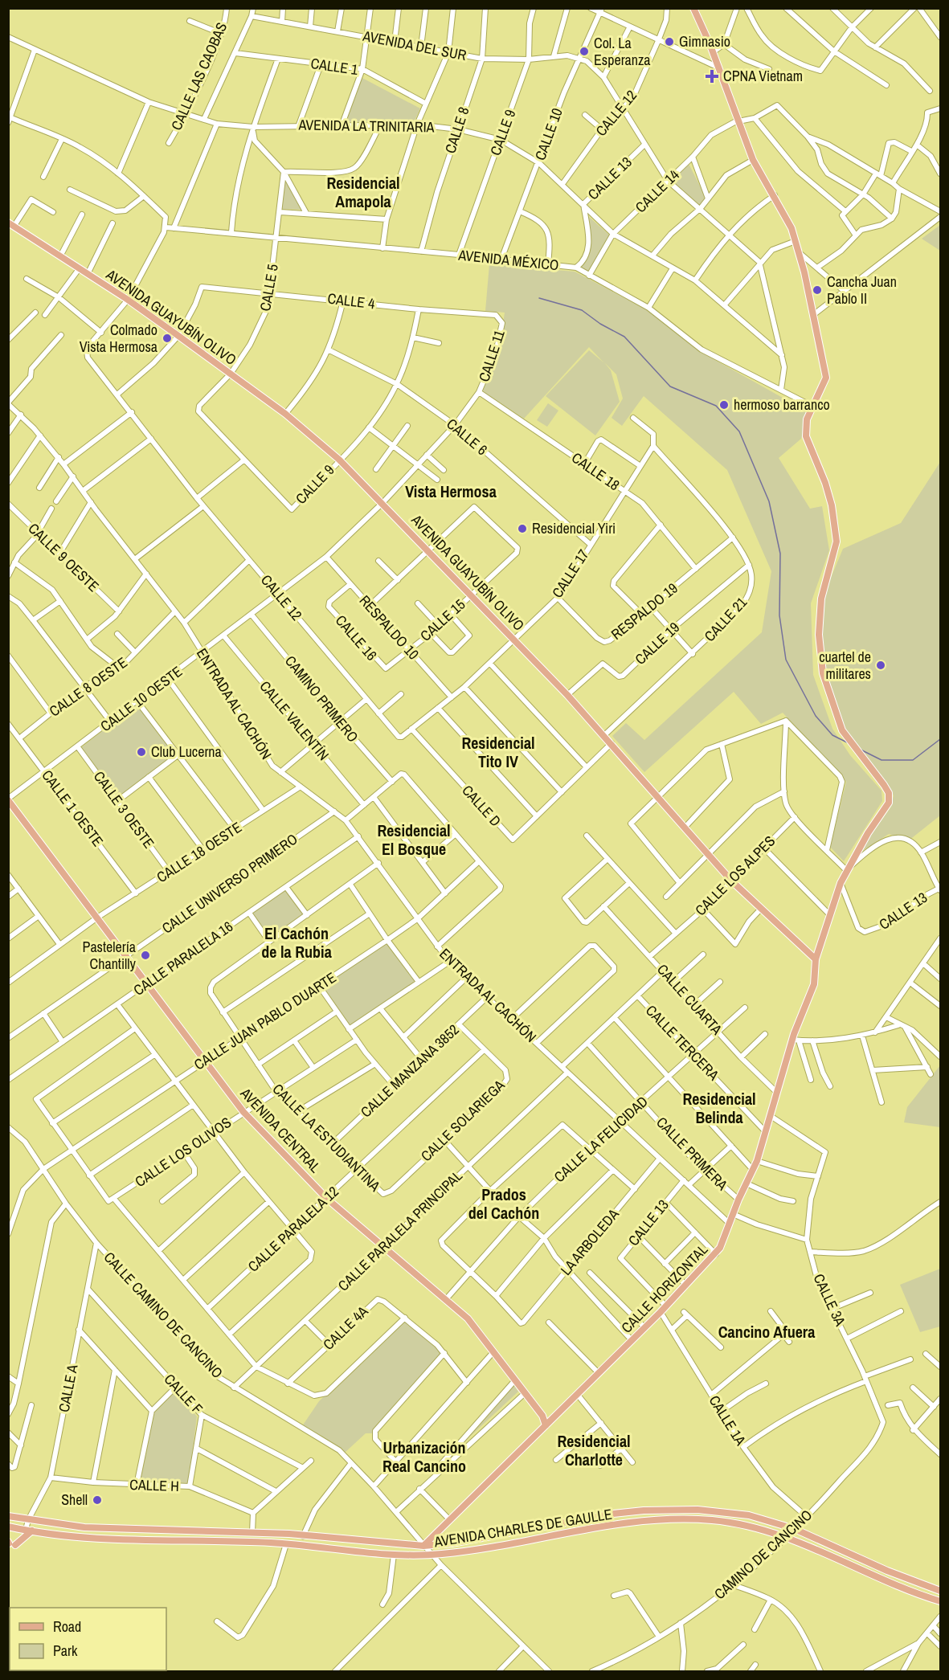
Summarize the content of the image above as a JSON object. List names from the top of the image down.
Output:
{
  "streets": {
    "main road": [
      "AVENIDA GUAYUBÍN OLIVO",
      "AVENIDA CENTRAL",
      "CALLE HORIZONTAL",
      "AVENIDA CHARLES DE GAULLE"
    ],
    "street": [
      "AVENIDA DEL SUR",
      "CALLE 1",
      "CALLE LAS CAOBAS",
      "CALLE 12",
      "AVENIDA LA TRINITARIA",
      "CALLE 8",
      "CALLE 9",
      "CALLE 10",
      "CALLE 13",
      "CALLE 14",
      "AVENIDA MÉXICO",
      "CALLE 5",
      "CALLE 4",
      "CALLE 11",
      "CALLE 6",
      "CALLE 18",
      "CALLE 9 OESTE",
      "CALLE 17",
      "RESPALDO 19",
      "CALLE 21",
      "CALLE 15",
      "RESPALDO 10",
      "CALLE 16",
      "CALLE 19",
      "CALLE 8 OESTE",
      "CALLE 10 OESTE",
      "CAMINO PRIMERO",
      "ENTRADA AL CACHÓN",
      "CALLE VALENTÍN",
      "CALLE D",
      "CALLE 1 OESTE",
      "CALLE 3 OESTE",
      "CALLE 18 OESTE",
      "CALLE LOS ALPES",
      "CALLE UNIVERSO PRIMERO",
      "CALLE PARALELA 16",
      "CALLE CUARTA",
      "CALLE JUAN PABLO DUARTE",
      "CALLE TERCERA",
      "CALLE MANZANA 3852",
      "CALLE SOLARIEGA",
      "CALLE LA ESTUDIANTINA",
      "CALLE LA FELICIDAD",
      "CALLE LOS OLIVOS",
      "CALLE PRIMERA",
      "CALLE PARALELA 12",
      "CALLE PARALELA PRINCIPAL",
      "LA ARBOLEDA",
      "CALLE 3A",
      "CALLE CAMINO DE CANCINO",
      "CALLE 4A",
      "CALLE A",
      "CALLE F",
      "CALLE 1A",
      "CALLE H",
      "CAMINO DE CANCINO"
    ]
  },
  "crossings": [
    ["AVENIDA DEL SUR", "CALLE 8"],
    ["AVENIDA DEL SUR", "CALLE 9"],
    ["AVENIDA DEL SUR", "CALLE 10"],
    ["CALLE LAS CAOBAS", "AVENIDA LA TRINITARIA"],
    ["CALLE 12", "AVENIDA LA TRINITARIA"],
    ["CALLE 12", "CALLE 17"],
    ["CALLE 12", "CALLE 10 OESTE"],
    ["AVENIDA LA TRINITARIA", "CALLE 8"],
    ["AVENIDA LA TRINITARIA", "CALLE 9"],
    ["AVENIDA LA TRINITARIA", "CALLE 10"],
    ["AVENIDA LA TRINITARIA", "CALLE 13"],
    ["AVENIDA LA TRINITARIA", "CALLE 14"],
    ["CALLE 8", "AVENIDA MÉXICO"],
    ["CALLE 9", "AVENIDA MÉXICO"],
    ["CALLE 9", "CALLE 5"],
    ["CALLE 9", "CALLE 4"],
    ["CALLE 9", "AVENIDA GUAYUBÍN OLIVO"],
    ["CALLE 9", "CALLE 6"],
    ["CALLE 10", "AVENIDA MÉXICO"],
    ["CALLE 13", "AVENIDA MÉXICO"],
    ["CALLE 13", "ENTRADA AL CACHÓN"],
    ["CALLE 13", "CALLE HORIZONTAL"],
    ["CALLE 14", "AVENIDA MÉXICO"],
    ["CALLE 14", "CALLE HORIZONTAL"],
    ["AVENIDA MÉXICO", "CALLE 5"],
    ["AVENIDA MÉXICO", "CALLE HORIZONTAL"],
    ["CALLE 5", "CALLE 4"],
    ["CALLE 5", "AVENIDA GUAYUBÍN OLIVO"],
    ["CALLE 4", "AVENIDA GUAYUBÍN OLIVO"],
    ["CALLE 4", "CALLE 11"],
    ["AVENIDA GUAYUBÍN OLIVO", "CALLE 11"],
    ["AVENIDA GUAYUBÍN OLIVO", "CALLE 17"],
    ["AVENIDA GUAYUBÍN OLIVO", "CALLE 21"],
    ["AVENIDA GUAYUBÍN OLIVO", "CALLE 15"],
    ["AVENIDA GUAYUBÍN OLIVO", "CALLE 19"],
    ["AVENIDA GUAYUBÍN OLIVO", "CALLE 10 OESTE"],
    ["AVENIDA GUAYUBÍN OLIVO", "CALLE LOS ALPES"],
    ["AVENIDA GUAYUBÍN OLIVO", "CALLE HORIZONTAL"],
    ["CALLE 11", "CALLE 6"],
    ["CALLE 11", "CALLE 18"],
    ["CALLE 11", "CALLE 10 OESTE"],
    ["CALLE 6", "CALLE 17"],
    ["CALLE 18", "CALLE 17"],
    ["CALLE 18", "RESPALDO 19"],
    ["CALLE 17", "RESPALDO 19"],
    ["CALLE 17", "CALLE 21"],
    ["CALLE 17", "RESPALDO 10"],
    ["CALLE 17", "CALLE D"],
    ["RESPALDO 19", "CALLE 21"],
    ["CALLE 21", "CALLE 19"],
    ["CALLE 15", "RESPALDO 10"],
    ["CALLE 15", "CALLE 16"],
    ["RESPALDO 10", "CALLE 16"],
    ["RESPALDO 10", "CALLE 10 OESTE"],
    ["CALLE 8 OESTE", "ENTRADA AL CACHÓN"],
    ["CALLE 8 OESTE", "CALLE 1 OESTE"],
    ["CALLE 10 OESTE", "CAMINO PRIMERO"],
    ["CALLE 10 OESTE", "ENTRADA AL CACHÓN"],
    ["CALLE 10 OESTE", "CALLE VALENTÍN"],
    ["CALLE 10 OESTE", "CALLE 1 OESTE"],
    ["CALLE 10 OESTE", "CALLE 3 OESTE"],
    ["CALLE 10 OESTE", "AVENIDA CENTRAL"],
    ["ENTRADA AL CACHÓN", "CALLE 18 OESTE"],
    ["ENTRADA AL CACHÓN", "CALLE UNIVERSO PRIMERO"],
    ["ENTRADA AL CACHÓN", "CALLE PARALELA 16"],
    ["ENTRADA AL CACHÓN", "CALLE JUAN PABLO DUARTE"],
    ["ENTRADA AL CACHÓN", "CALLE MANZANA 3852"],
    ["ENTRADA AL CACHÓN", "CALLE LA ESTUDIANTINA"],
    ["ENTRADA AL CACHÓN", "CALLE LA FELICIDAD"],
    ["ENTRADA AL CACHÓN", "CALLE PARALELA PRINCIPAL"],
    ["ENTRADA AL CACHÓN", "LA ARBOLEDA"],
    ["ENTRADA AL CACHÓN", "CALLE HORIZONTAL"],
    ["CALLE 1 OESTE", "CALLE 18 OESTE"],
    ["CALLE 3 OESTE", "CALLE 18 OESTE"],
    ["CALLE 18 OESTE", "AVENIDA CENTRAL"],
    ["CALLE LOS ALPES", "CALLE CUARTA"],
    ["CALLE UNIVERSO PRIMERO", "AVENIDA CENTRAL"],
    ["CALLE PARALELA 16", "AVENIDA CENTRAL"],
    ["CALLE CUARTA", "CALLE LA FELICIDAD"],
    ["CALLE CUARTA", "CALLE HORIZONTAL"],
    ["CALLE JUAN PABLO DUARTE", "AVENIDA CENTRAL"],
    ["CALLE JUAN PABLO DUARTE", "CALLE LA ESTUDIANTINA"],
    ["CALLE JUAN PABLO DUARTE", "CALLE CAMINO DE CANCINO"],
    ["CALLE TERCERA", "CALLE LA FELICIDAD"],
    ["CALLE TERCERA", "CALLE HORIZONTAL"],
    ["CALLE MANZANA 3852", "CALLE SOLARIEGA"],
    ["CALLE MANZANA 3852", "CALLE LA ESTUDIANTINA"],
    ["CALLE SOLARIEGA", "CALLE LA ESTUDIANTINA"],
    ["CALLE SOLARIEGA", "CALLE PARALELA 12"],
    ["AVENIDA CENTRAL", "CALLE LA FELICIDAD"],
    ["AVENIDA CENTRAL", "CALLE LOS OLIVOS"],
    ["AVENIDA CENTRAL", "CALLE PARALELA 12"],
    ["AVENIDA CENTRAL", "CALLE PARALELA PRINCIPAL"],
    ["AVENIDA CENTRAL", "CALLE HORIZONTAL"],
    ["CALLE LA ESTUDIANTINA", "CALLE LOS OLIVOS"],
    ["CALLE LA ESTUDIANTINA", "CALLE PARALELA 12"],
    ["CALLE LA FELICIDAD", "CALLE PRIMERA"],
    ["CALLE PRIMERA", "CALLE HORIZONTAL"],
    ["CALLE PARALELA PRINCIPAL", "CALLE CAMINO DE CANCINO"],
    ["CALLE HORIZONTAL", "CALLE 3A"],
    ["CALLE HORIZONTAL", "CALLE CAMINO DE CANCINO"],
    ["CALLE HORIZONTAL", "CALLE 1A"],
    ["CALLE HORIZONTAL", "AVENIDA CHARLES DE GAULLE"],
    ["CALLE 3A", "CAMINO DE CANCINO"],
    ["CALLE CAMINO DE CANCINO", "CALLE A"],
    ["CALLE CAMINO DE CANCINO", "AVENIDA CHARLES DE GAULLE"],
    ["CALLE A", "CALLE F"],
    ["CALLE A", "CALLE H"],
    ["CALLE A", "AVENIDA CHARLES DE GAULLE"],
    ["CALLE 1A", "CAMINO DE CANCINO"],
    ["AVENIDA CHARLES DE GAULLE", "CAMINO DE CANCINO"]
  ],
  "districts": [
    "Residencial Amapola",
    "Vista Hermosa",
    "Residencial Tito IV",
    "Residencial El Bosque",
    "El Cachón de la Rubia",
    "Residencial Belinda",
    "Prados del Cachón",
    "Cancino Afuera",
    "Residencial Charlotte",
    "Urbanización Real Cancino"
  ],
  "places": {
    "other": [
      "Gimnasio",
      "Col. La Esperanza",
      "Cancha Juan Pablo II",
      "Colmado Vista Hermosa",
      "hermoso barranco",
      "Residencial Yiri",
      "cuartel de militares",
      "Club Lucerna",
      "Pastelería Chantilly",
      "Shell"
    ],
    "health": ["CPNA Vietnam"]
  },
  "legend": ["Road", "Park"]
}
